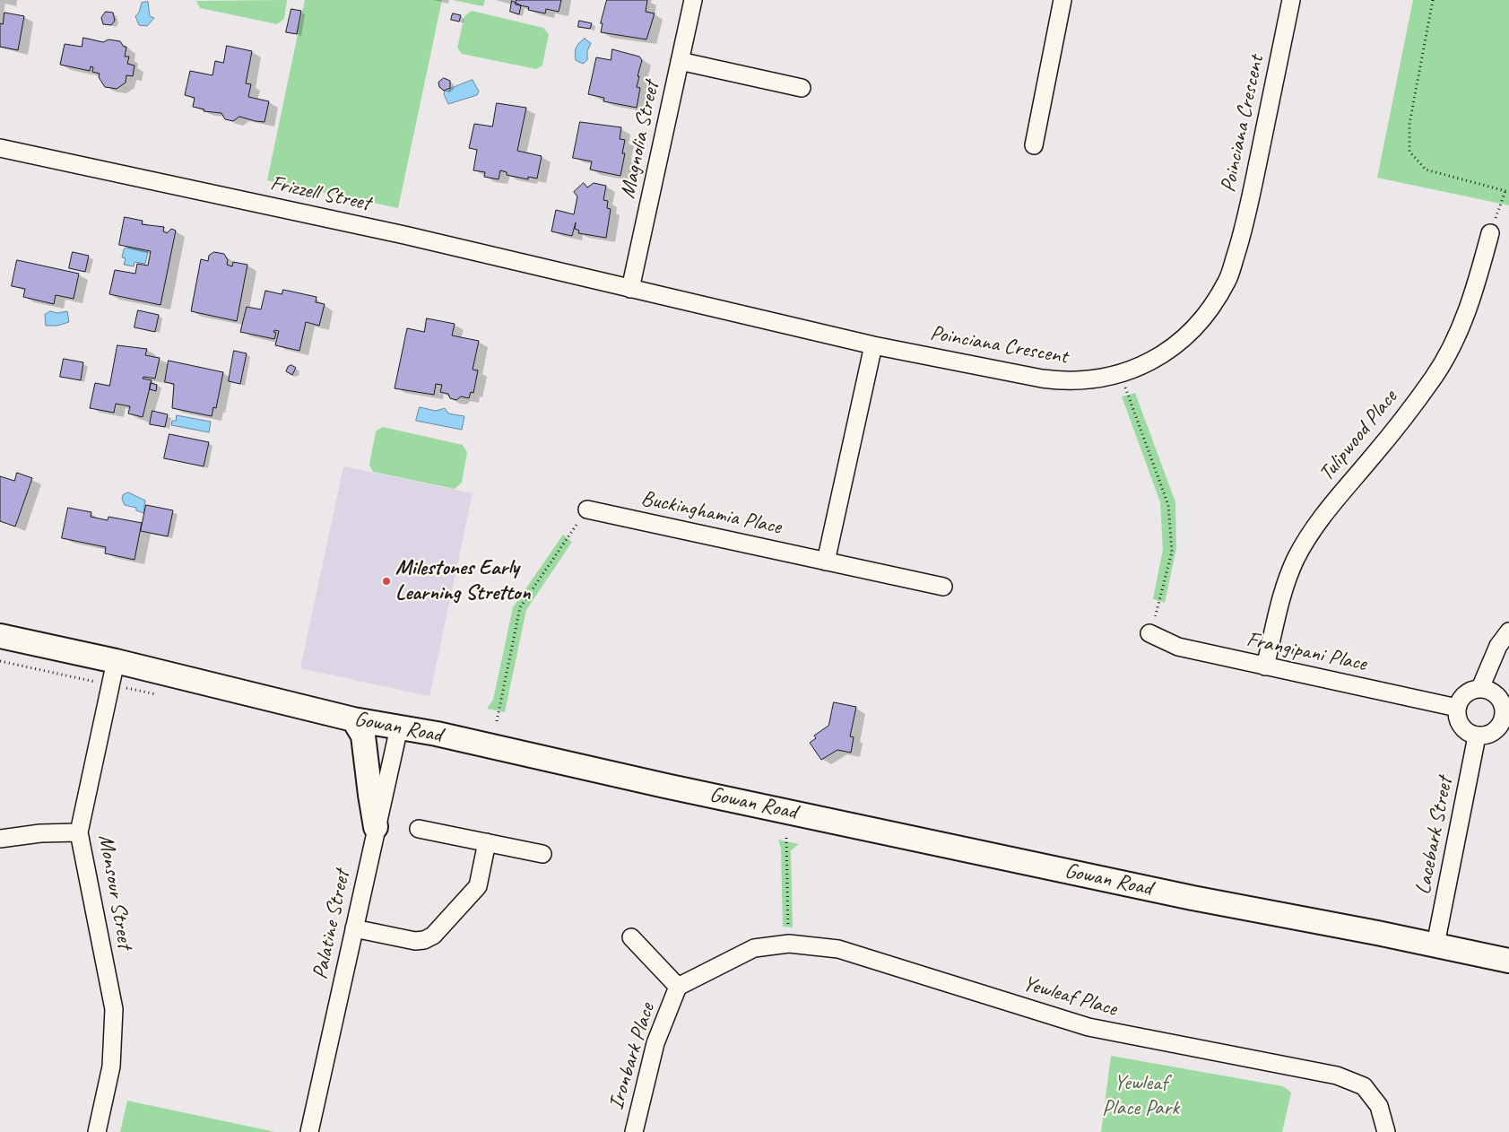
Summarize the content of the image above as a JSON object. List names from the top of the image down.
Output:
{
  "streets": {
    "main road": ["Gowan Road"],
    "street": [
      "Poinciana Crescent",
      "Magnolia Street",
      "Frizzell Street",
      "Tulipwood Place",
      "Buckinghamia Place",
      "Frangipani Place",
      "Lacebark Street",
      "Monsour Street",
      "Palatine Street",
      "Yewleaf Place",
      "Ironbark Place"
    ]
  },
  "crossings": [
    ["Poinciana Crescent", "Magnolia Street"],
    ["Poinciana Crescent", "Frizzell Street"],
    ["Magnolia Street", "Frizzell Street"],
    ["Tulipwood Place", "Frangipani Place"],
    ["Frangipani Place", "Lacebark Street"],
    ["Gowan Road", "Lacebark Street"],
    ["Gowan Road", "Monsour Street"],
    ["Gowan Road", "Palatine Street"],
    ["Yewleaf Place", "Ironbark Place"]
  ],
  "parks": ["Yewleaf Place Park"],
  "places": ["Milestones Early Learning Stretton"]
}
